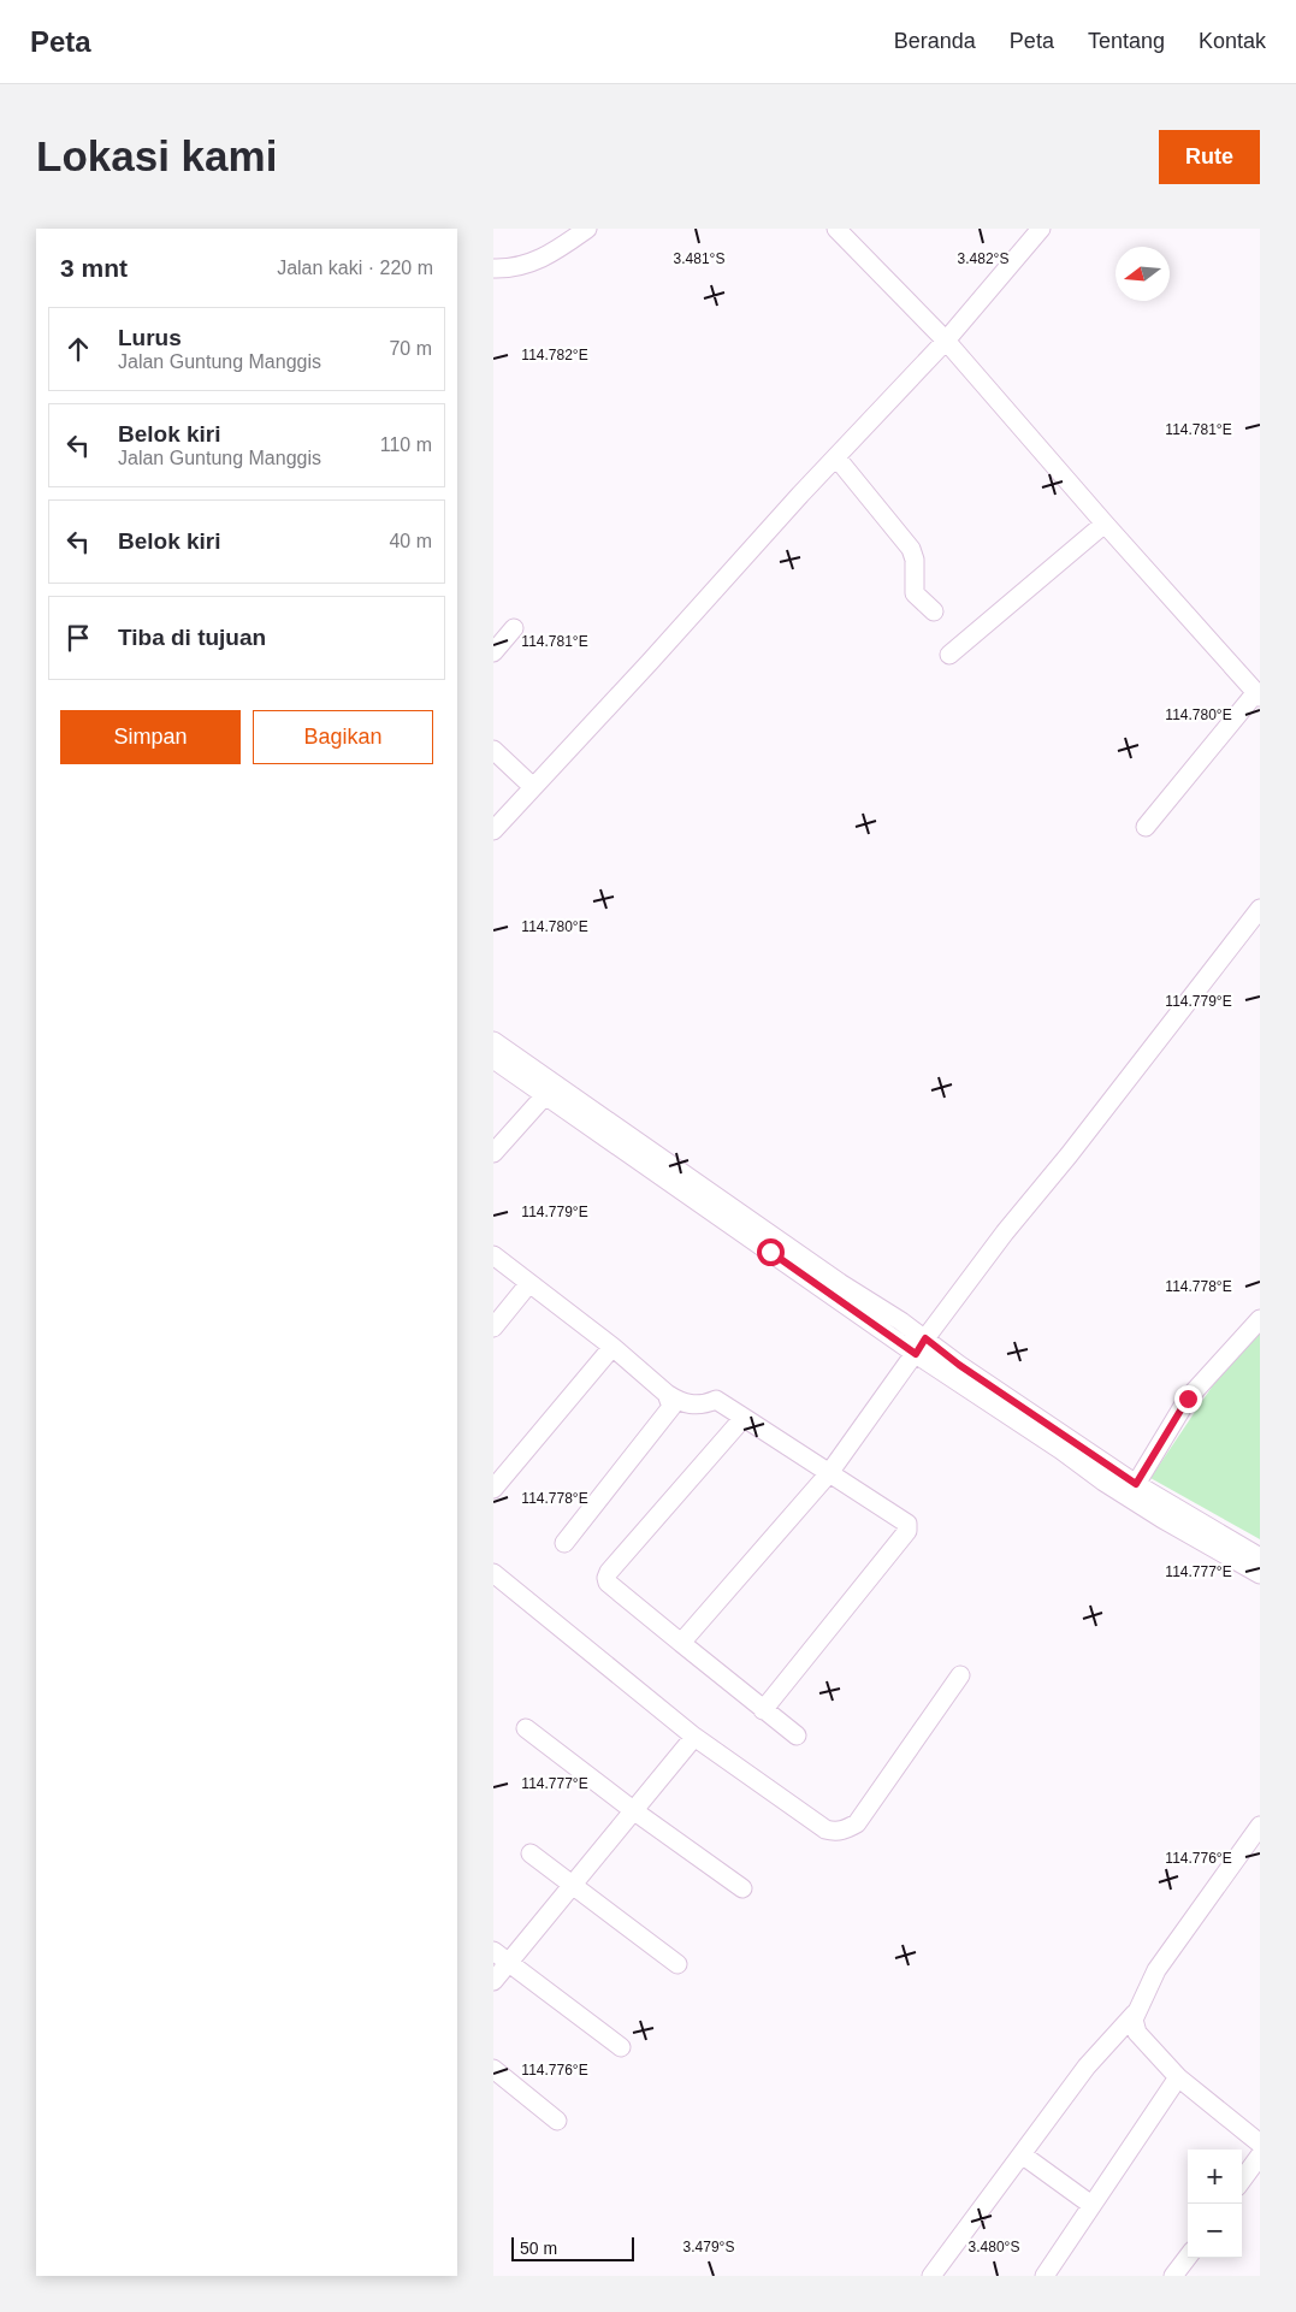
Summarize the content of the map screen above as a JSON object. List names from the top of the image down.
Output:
{
  "scale_bar": "50 m",
  "north": "left",
  "page": {
    "header": "Peta",
    "nav": [
      "Beranda",
      "Peta",
      "Tentang",
      "Kontak"
    ],
    "buttons": [
      "Rute",
      ["Simpan", "Bagikan"]
    ],
    "title": "Lokasi kami",
    "heading": ["3 mnt", "Jalan kaki · 220 m"],
    "list": [
      ["Lurus", "Jalan Guntung Manggis", "70 m"],
      ["Belok kiri", "Jalan Guntung Manggis", "110 m"],
      ["Belok kiri", "40 m"],
      "Tiba di tujuan"
    ],
    "map_buttons": ["+", "−"],
    "scale": "50 m"
  },
  "coordinates": [
    "3.481°S",
    "3.482°S",
    "114.782°E",
    "114.781°E",
    "114.780°E",
    "114.779°E",
    "114.778°E",
    "114.777°E",
    "114.776°E",
    "3.479°S",
    "3.480°S"
  ]
}
